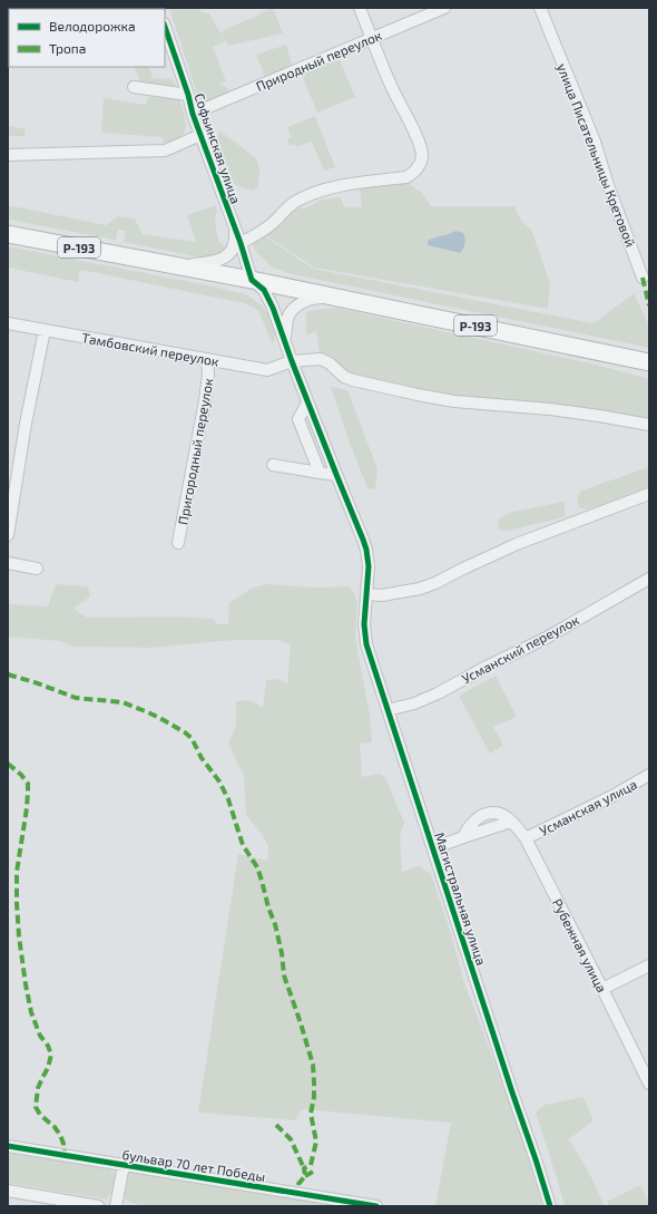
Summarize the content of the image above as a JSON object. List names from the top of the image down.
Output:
{
  "streets": {
    "highway": ["Р-193"],
    "street": [
      "Природный переулок",
      "Софьинская улица",
      "улица Писательницы Кретовой",
      "Тамбовский переулок",
      "Пригородный переулок",
      "Усманский переулок",
      "Усманская улица",
      "Магистральная улица",
      "Рубежная улица",
      "бульвар 70 лет Победы"
    ]
  },
  "crossings": [
    ["Природный переулок", "Софьинская улица"],
    ["Софьинская улица", "Р-193"],
    ["Софьинская улица", "Магистральная улица"],
    ["Р-193", "Магистральная улица"],
    ["Тамбовский переулок", "Пригородный переулок"],
    ["Тамбовский переулок", "Магистральная улица"],
    ["Усманский переулок", "Магистральная улица"],
    ["Усманская улица", "Рубежная улица"]
  ],
  "legend": ["Велодорожка", "Тропа"]
}
